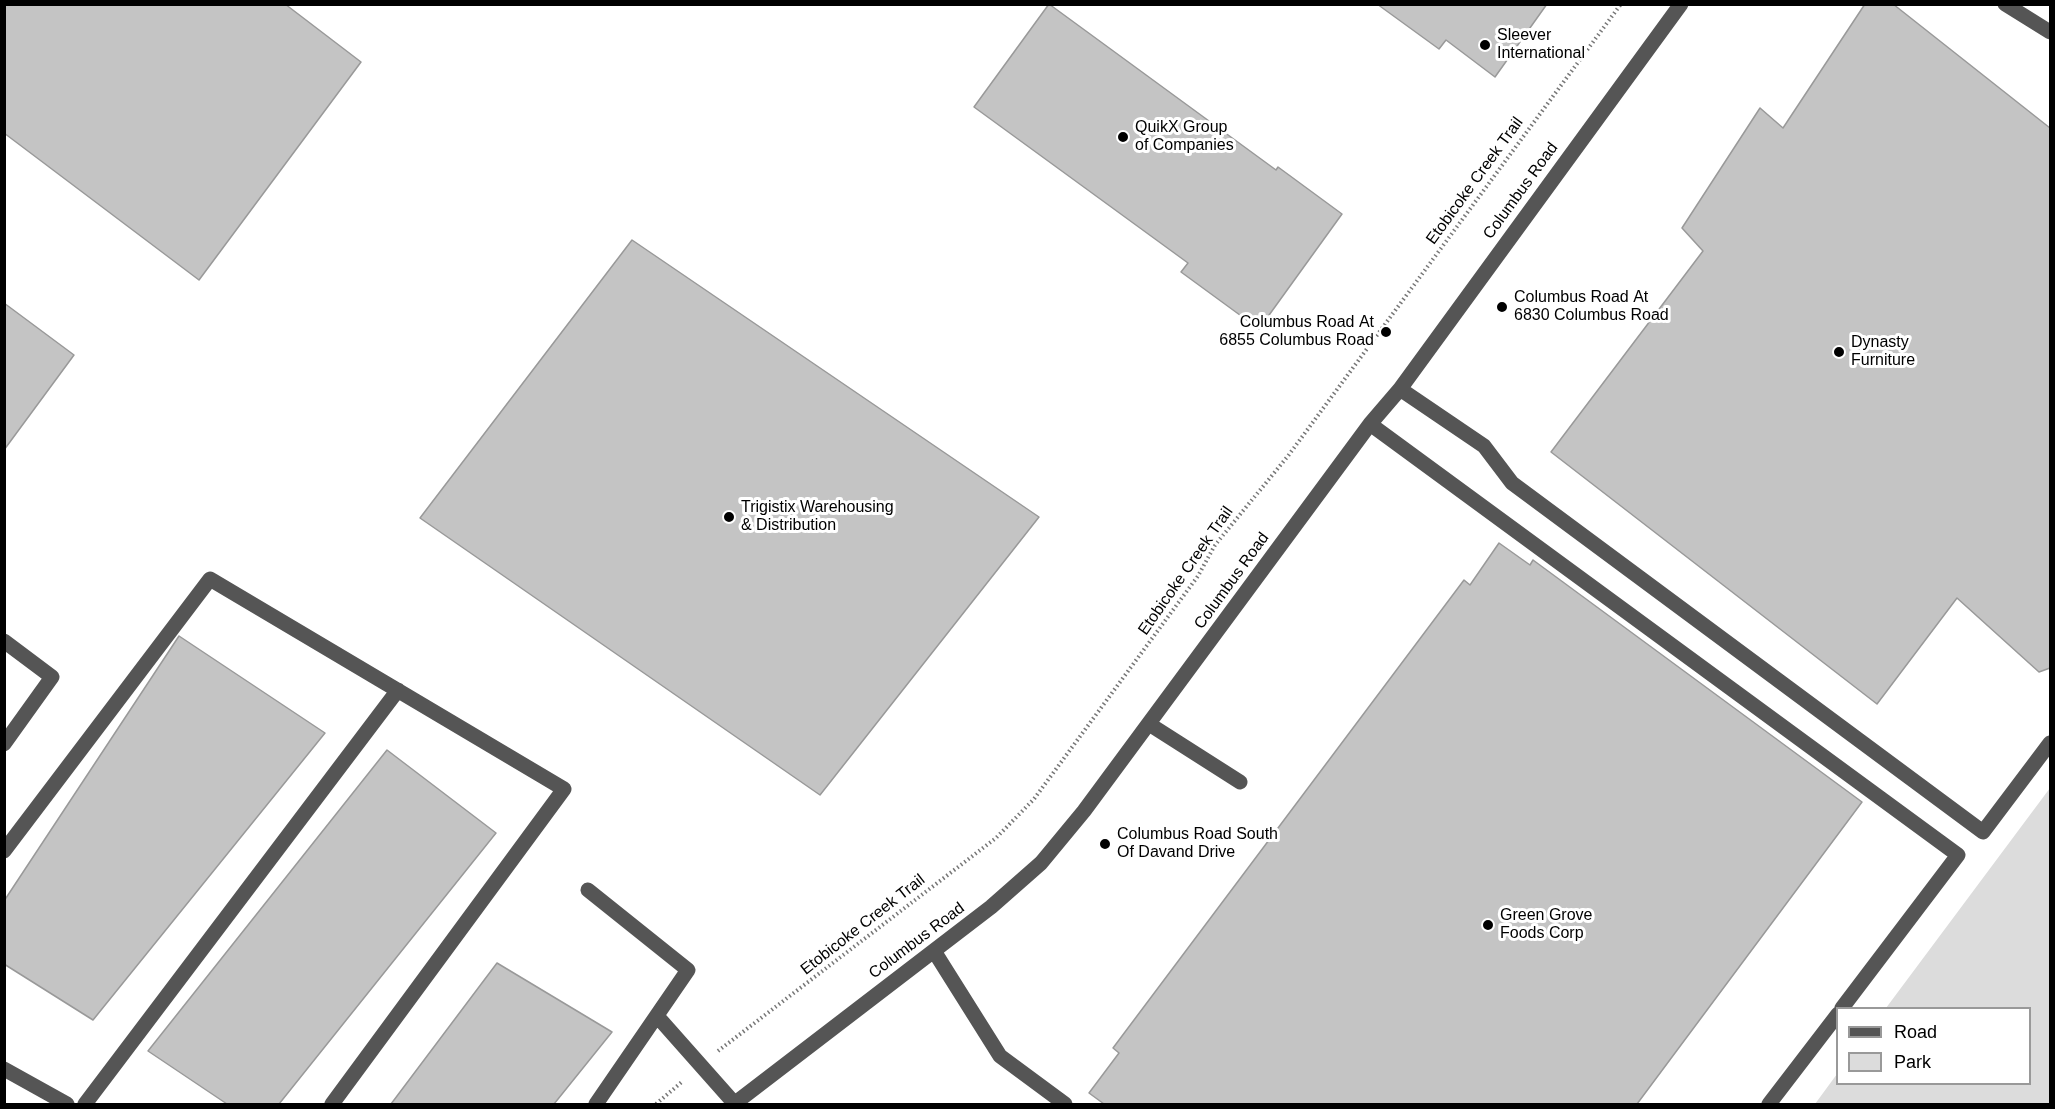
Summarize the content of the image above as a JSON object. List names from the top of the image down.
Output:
{
  "streets": {
    "street": ["Columbus Road"],
    "path": ["Etobicoke Creek Trail"]
  },
  "places": [
    "Sleever International",
    "QuikX Group of Companies",
    "Columbus Road At 6830 Columbus Road",
    "Columbus Road At 6855 Columbus Road",
    "Dynasty Furniture",
    "Trigistix Warehousing & Distribution",
    "Columbus Road South Of Davand Drive",
    "Green Grove Foods Corp"
  ],
  "legend": ["Road", "Park"]
}
